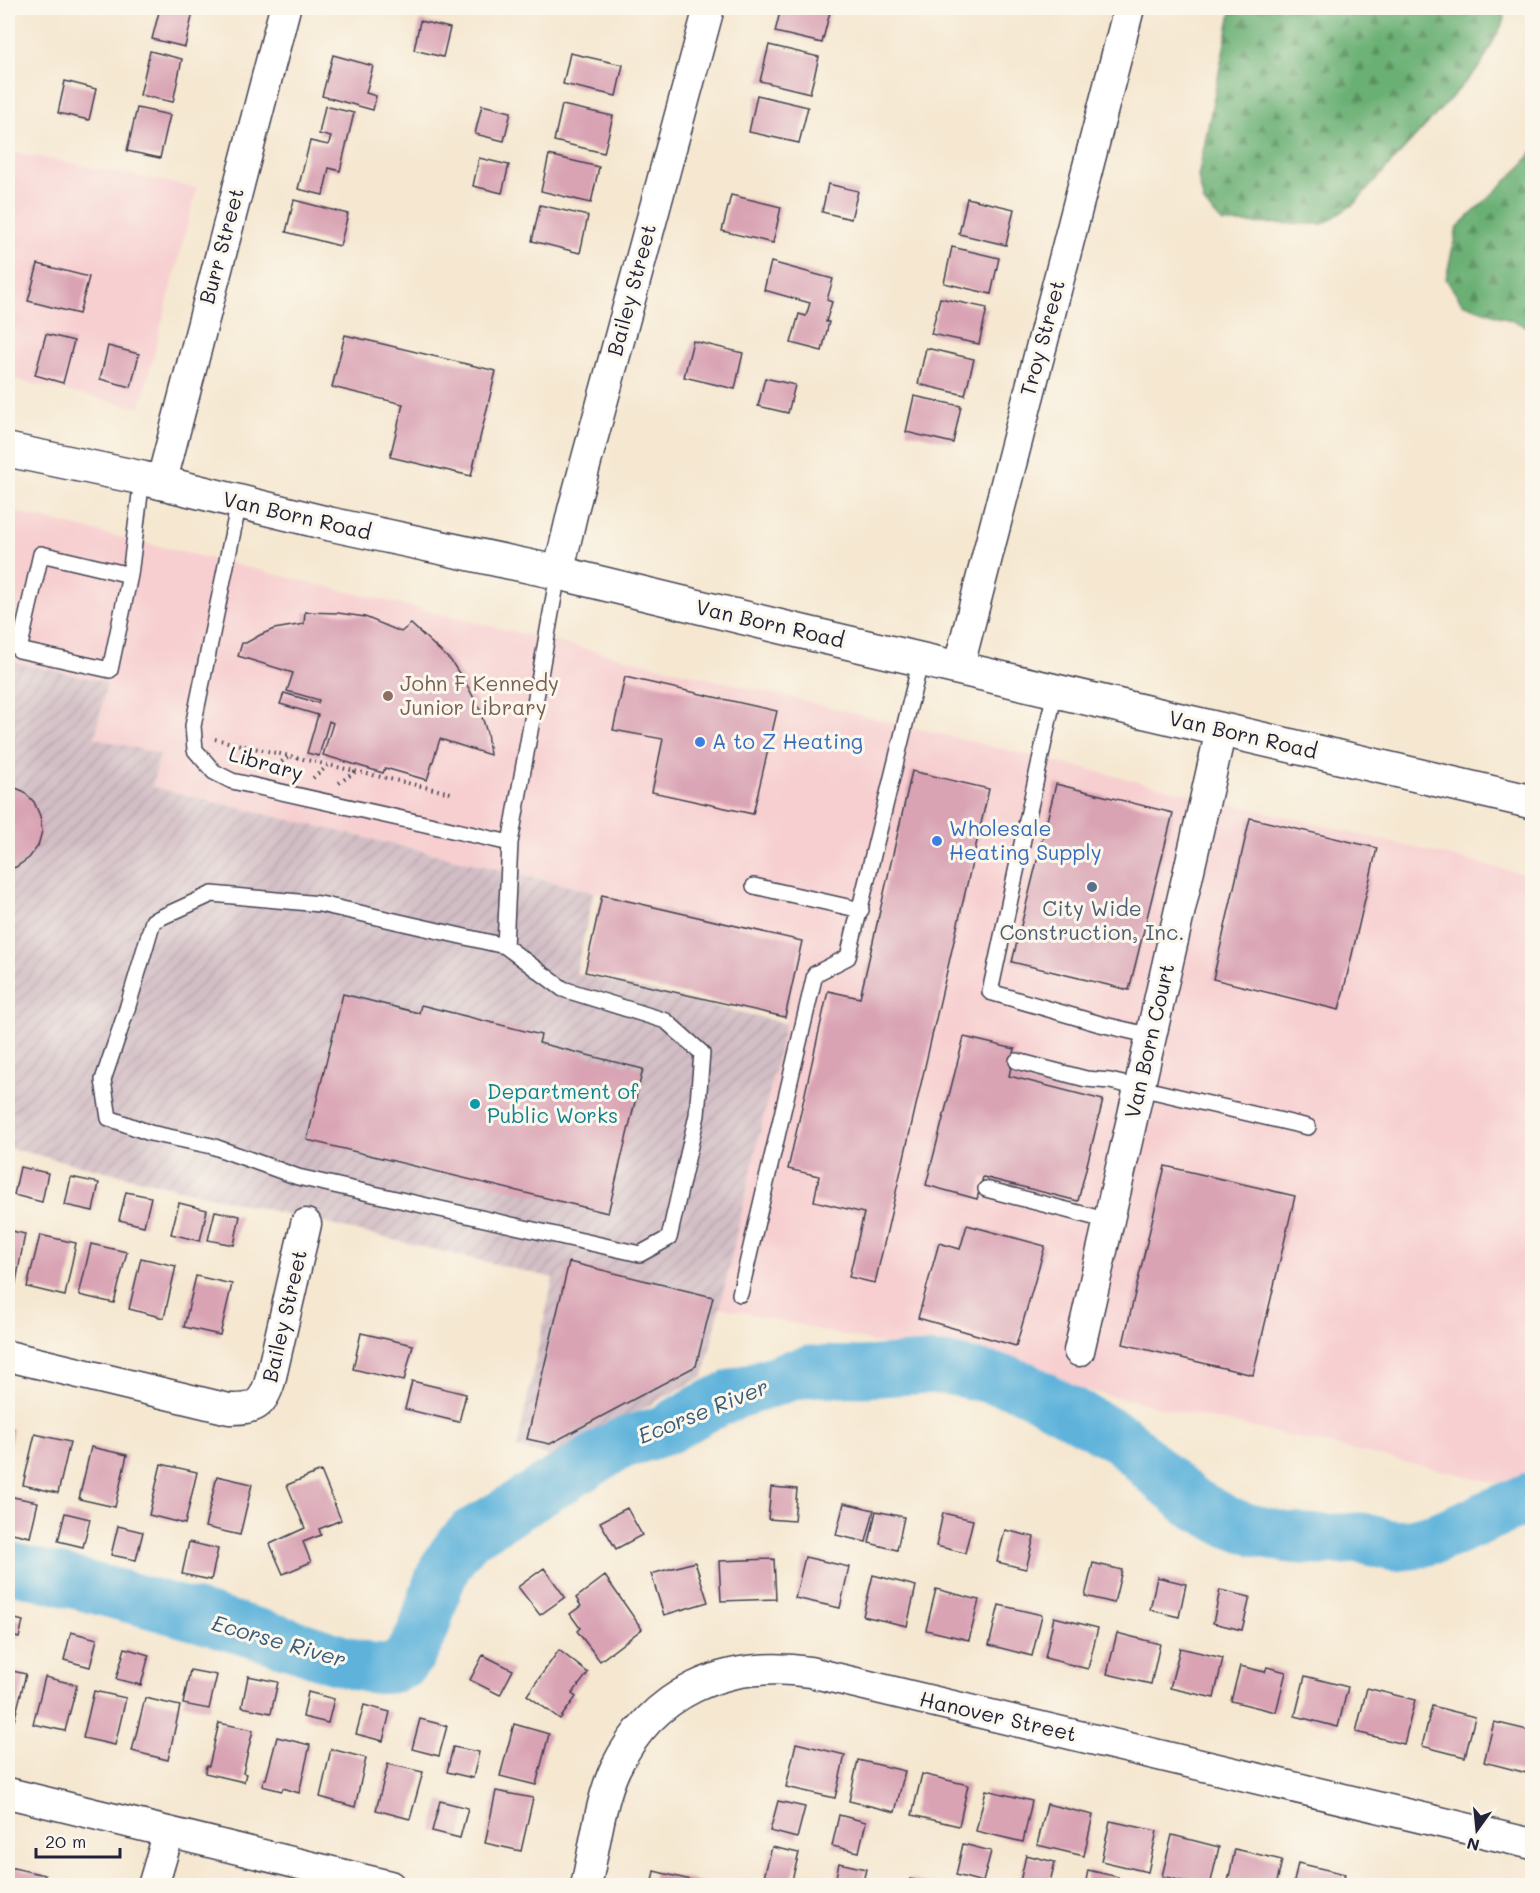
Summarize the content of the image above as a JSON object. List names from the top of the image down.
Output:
{
  "streets": {
    "main road": ["Van Born Road"],
    "street": [
      "Burr Street",
      "Bailey Street",
      "Troy Street",
      "Van Born Court",
      "Hanover Street"
    ],
    "lane": ["Library"]
  },
  "crossings": [
    ["Burr Street", "Van Born Road"],
    ["Bailey Street", "Van Born Road"],
    ["Troy Street", "Van Born Road"],
    ["Van Born Road", "Library"],
    ["Van Born Road", "Van Born Court"]
  ],
  "water": ["Ecorse River"],
  "places": [
    "John F Kennedy Junior Library",
    "A to Z Heating",
    "Wholesale Heating Supply",
    "City Wide Construction, Inc.",
    "Department of Public Works"
  ],
  "scale_bar": "20 m",
  "north": "bottom"
}
